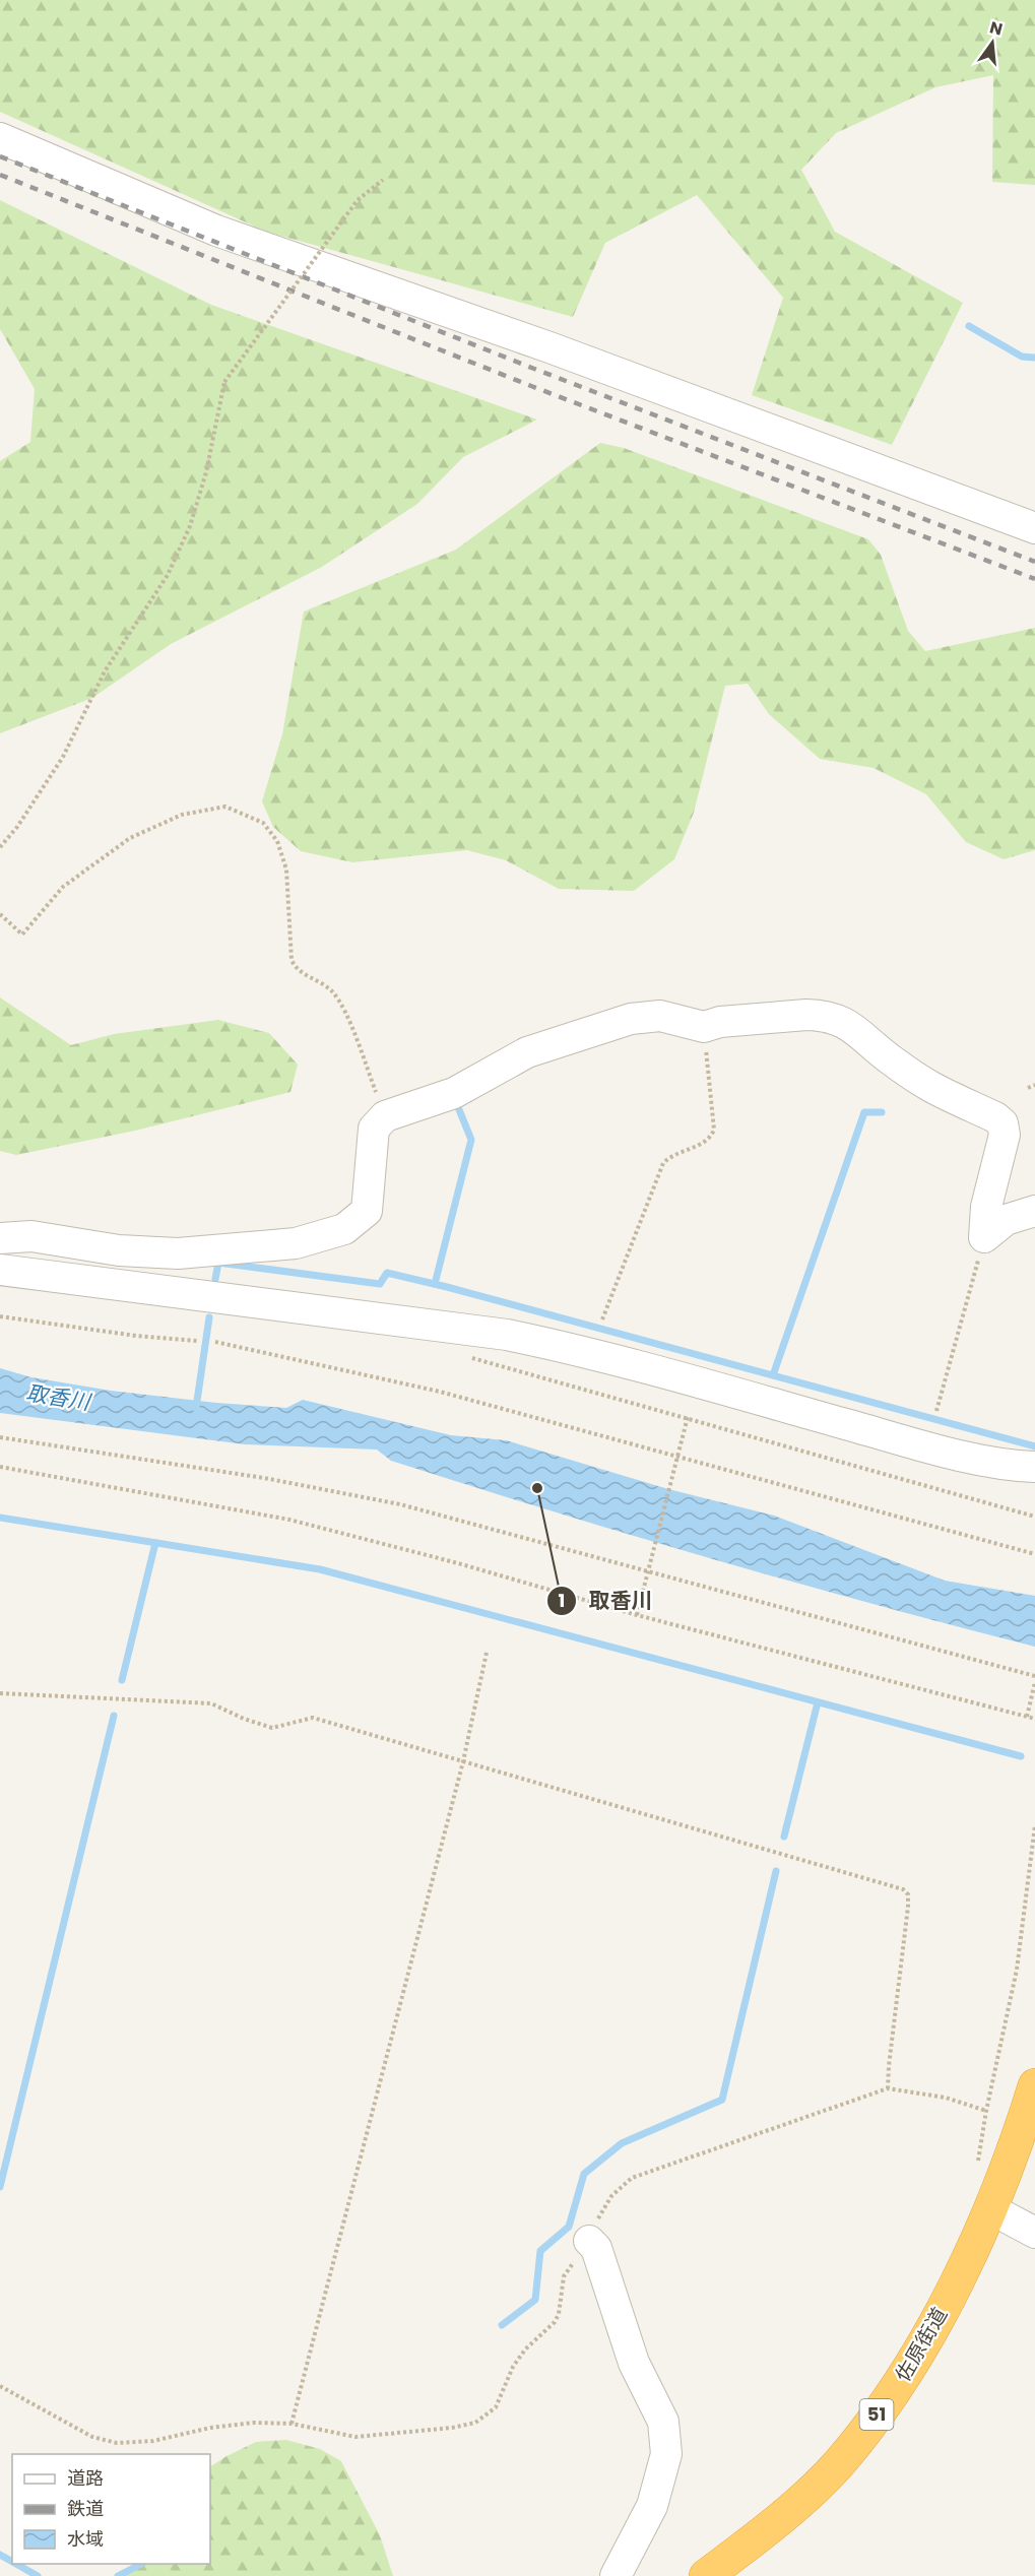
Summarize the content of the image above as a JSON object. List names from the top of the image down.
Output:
{
  "streets": {
    "highway": ["佐原街道", "51"]
  },
  "water": ["取香川"],
  "places": ["取香川"],
  "legend": ["道路", "鉄道", "水域"],
  "north": "top"
}
